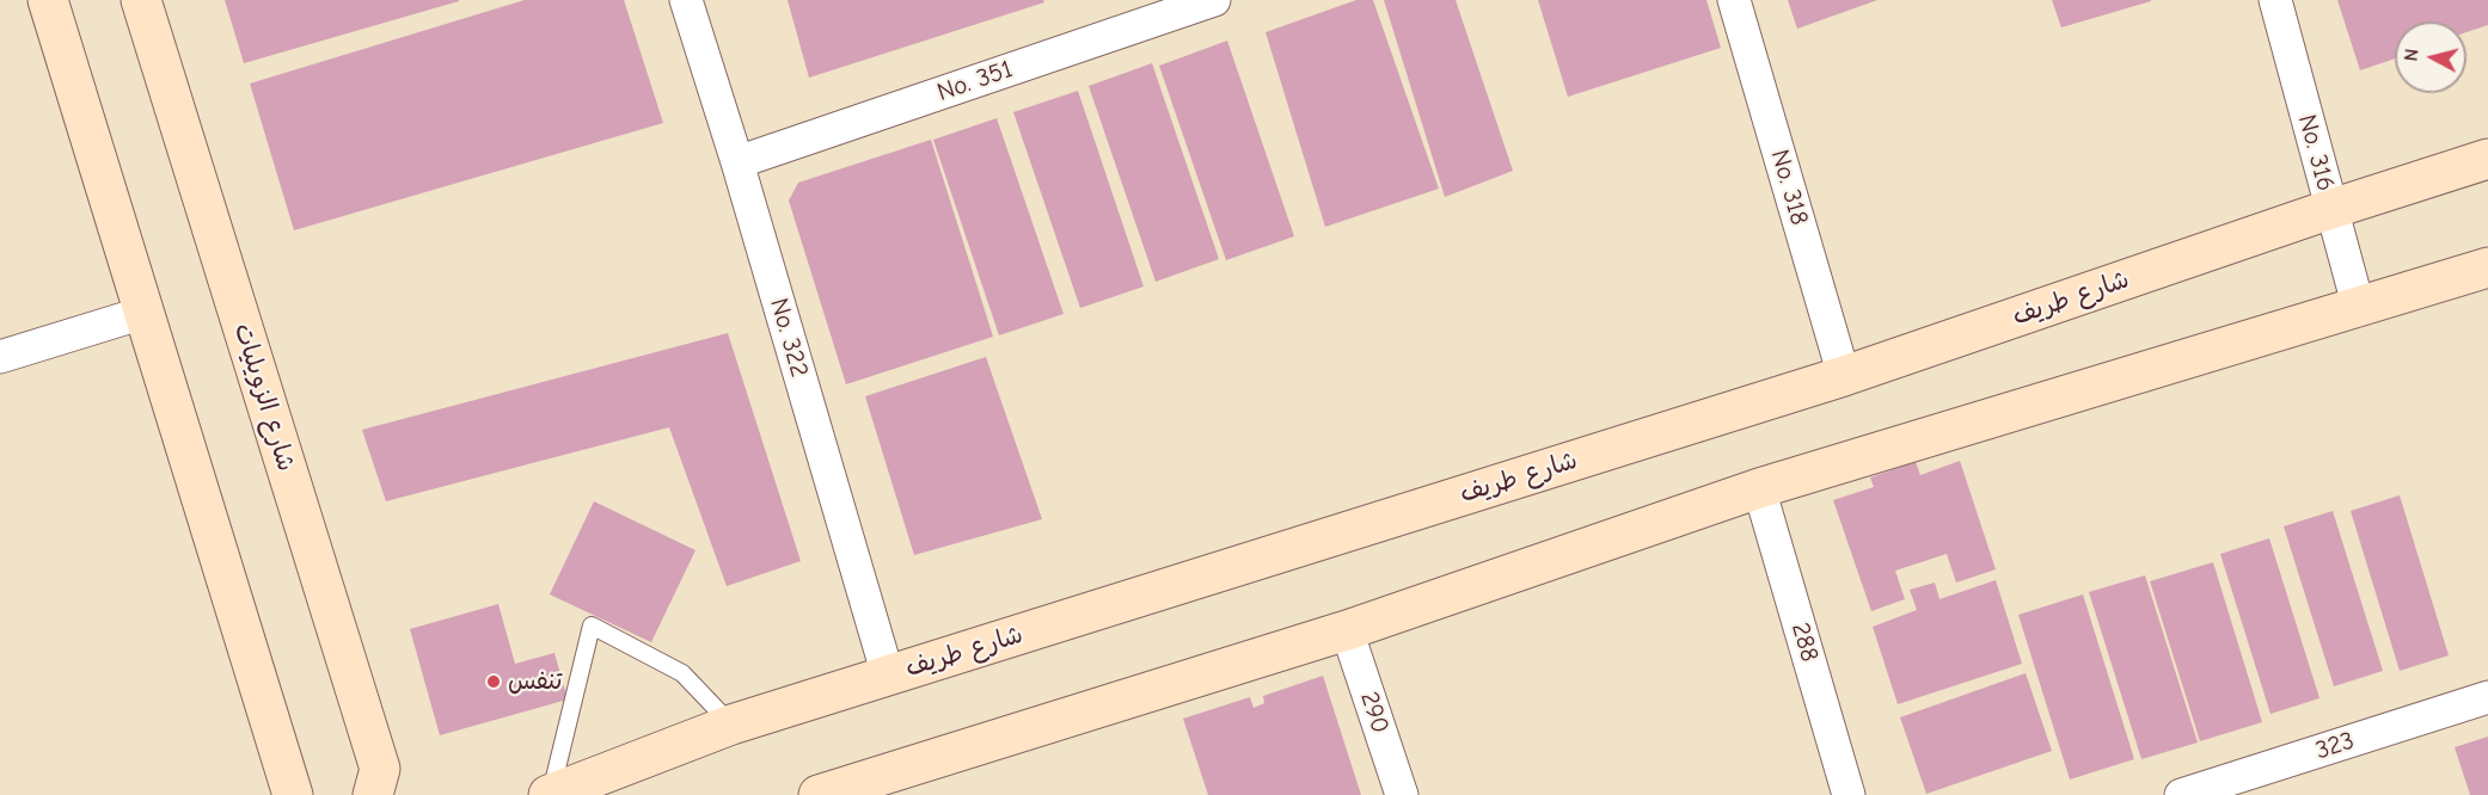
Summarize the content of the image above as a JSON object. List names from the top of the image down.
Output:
{
  "streets": {
    "street": [
      "No. 351",
      "No. 316",
      "No. 318",
      "شارع طريف",
      "No. 322",
      "شارع الزويليات",
      "288",
      "290",
      "323"
    ]
  },
  "crossings": [
    ["No. 351", "No. 322"],
    ["No. 316", "شارع طريف"],
    ["No. 318", "شارع طريف"],
    ["شارع طريف", "No. 322"]
  ],
  "places": ["تنفس"],
  "north": "left"
}
